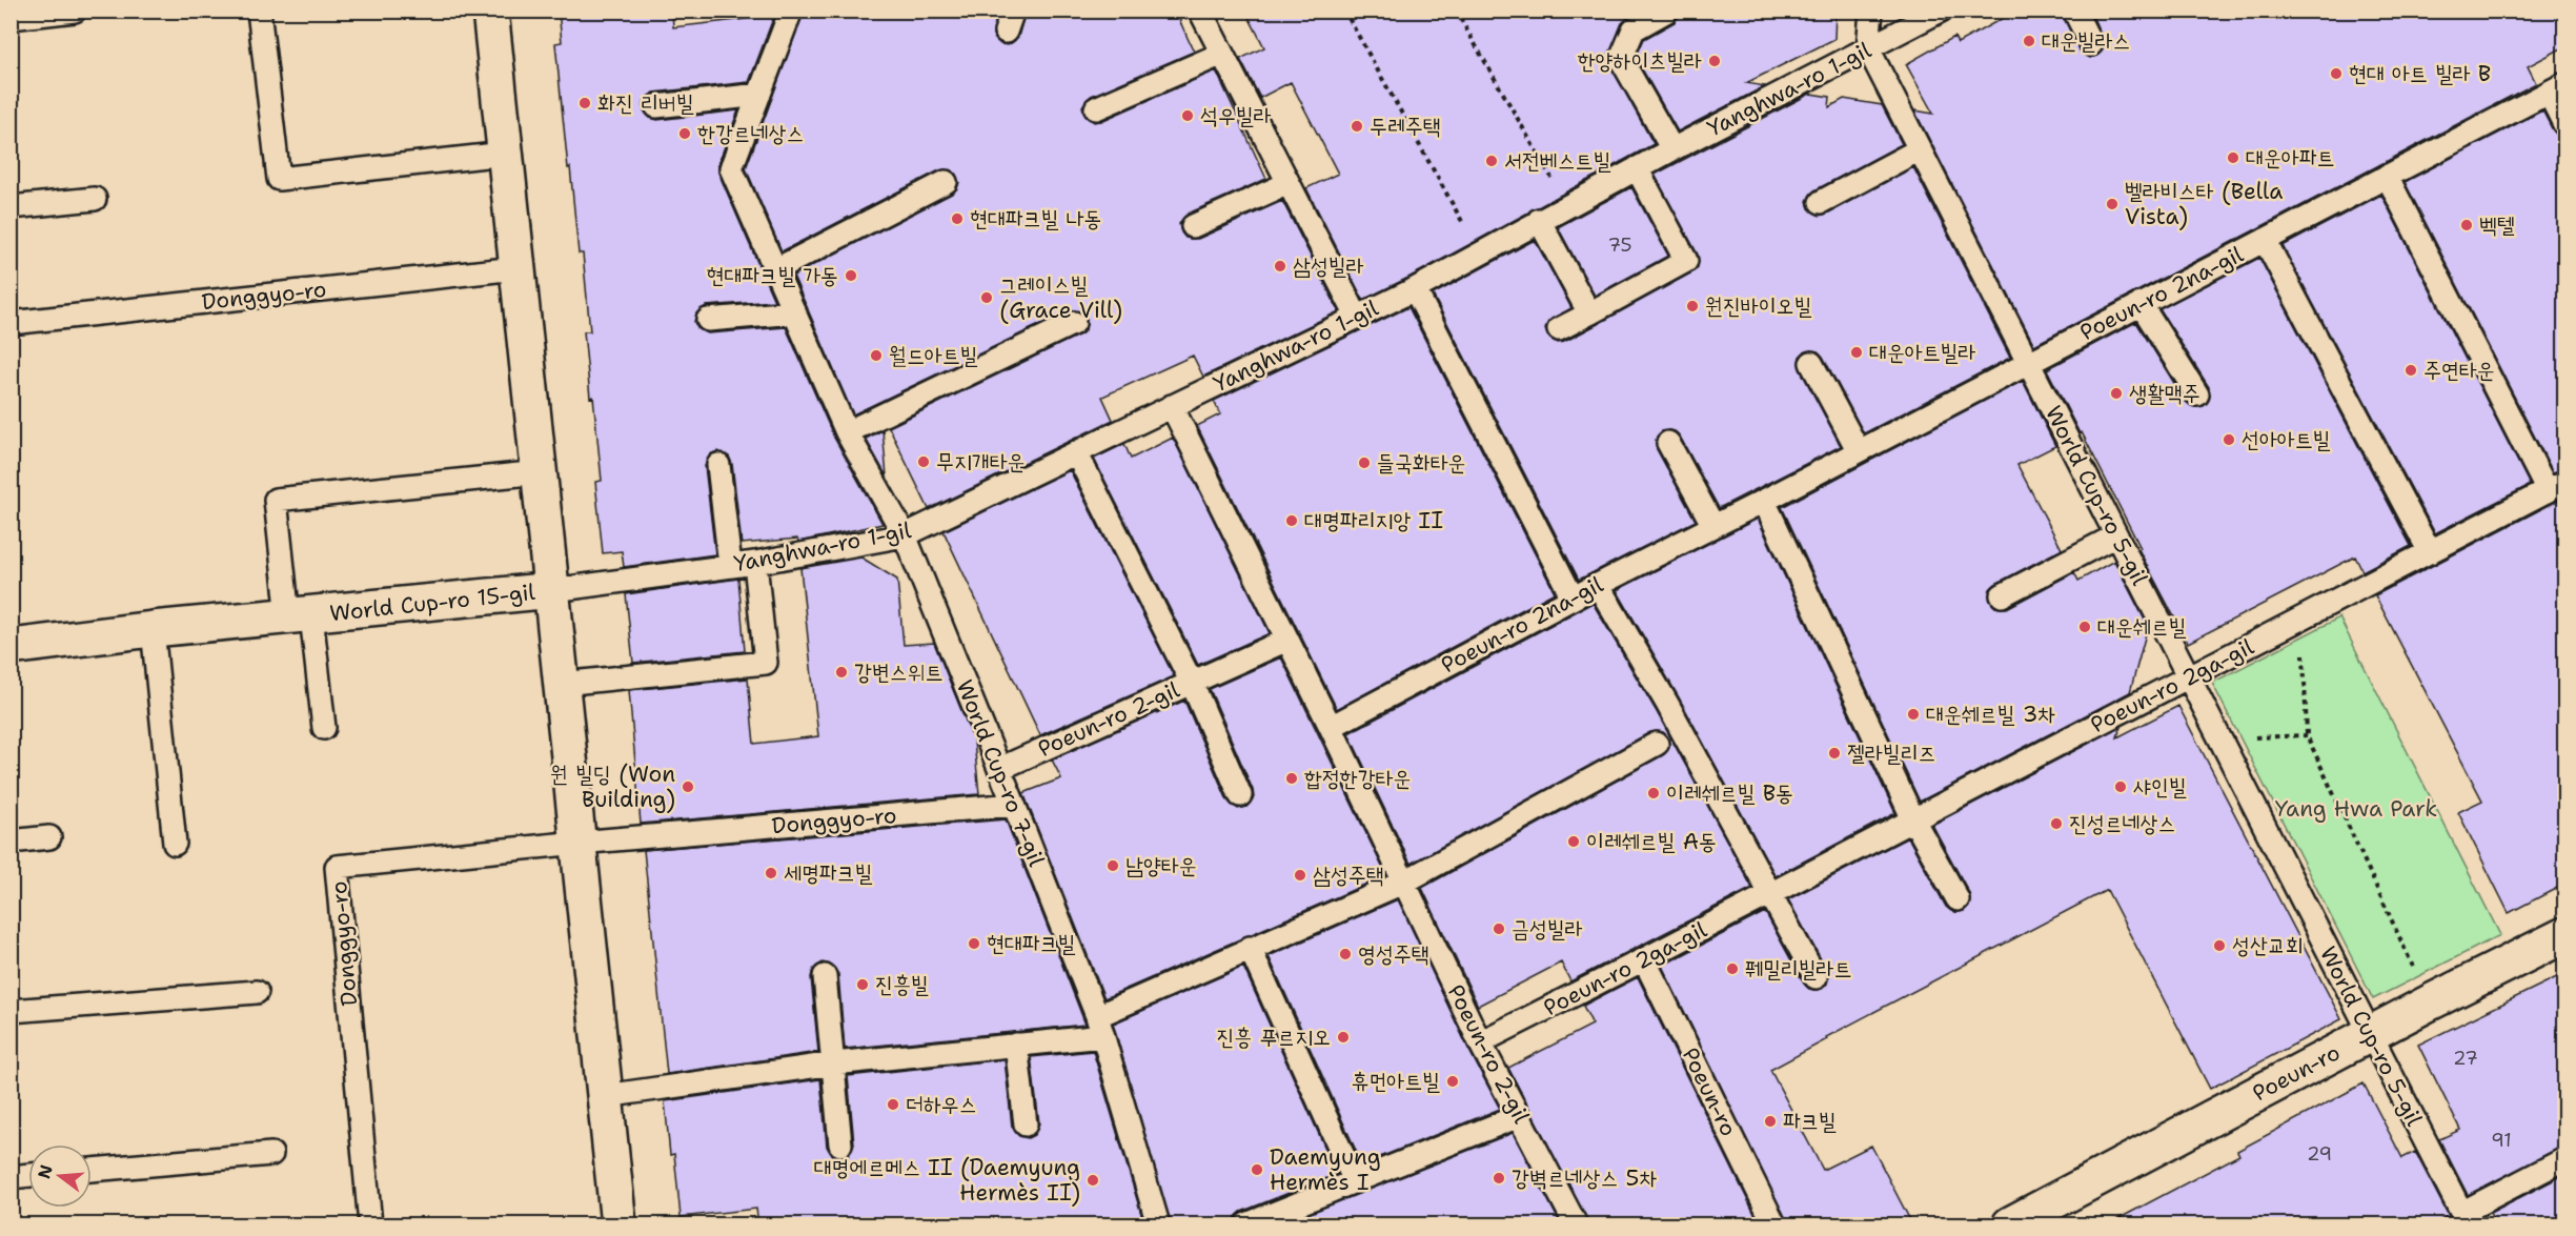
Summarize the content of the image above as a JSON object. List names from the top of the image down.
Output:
{
  "streets": {
    "street": ["World Cup-ro 15-gil", "Poeun-ro"],
    "lane": [
      "Yanghwa-ro 1-gil",
      "Poeun-ro 2na-gil",
      "Donggyo-ro",
      "World Cup-ro 5-gil",
      "Poeun-ro 2ga-gil",
      "Poeun-ro 2-gil",
      "World Cup-ro 7-gil"
    ]
  },
  "crossings": [
    ["Yanghwa-ro 1-gil", "World Cup-ro 5-gil"],
    ["Yanghwa-ro 1-gil", "World Cup-ro 15-gil"],
    ["Yanghwa-ro 1-gil", "Poeun-ro 2-gil"],
    ["Yanghwa-ro 1-gil", "World Cup-ro 7-gil"],
    ["Poeun-ro 2na-gil", "World Cup-ro 5-gil"],
    ["Poeun-ro 2na-gil", "Poeun-ro 2ga-gil"],
    ["Poeun-ro 2na-gil", "Poeun-ro 2-gil"],
    ["Donggyo-ro", "World Cup-ro 7-gil"],
    ["World Cup-ro 5-gil", "Poeun-ro 2ga-gil"],
    ["World Cup-ro 5-gil", "Poeun-ro"],
    ["Poeun-ro 2ga-gil", "Poeun-ro 2-gil"],
    ["Poeun-ro 2ga-gil", "Poeun-ro"],
    ["Poeun-ro 2-gil", "World Cup-ro 7-gil"]
  ],
  "parks": ["Yang Hwa Park"],
  "places": [
    "대운빌라스",
    "한양하이츠빌라",
    "현대 아트 빌라 B",
    "화진 리버빌",
    "석우빌라",
    "두레주택",
    "한강르네상스",
    "대운아파트",
    "서전베스트빌",
    "벨라비스타 (Bella Vista)",
    "현대파크빌 나동",
    "벡텔",
    "삼성빌라",
    "현대파크빌 가동",
    "그레이스빌 (Grace Vill)",
    "원진바이오빌",
    "대운아트빌라",
    "월드아트빌",
    "주연타운",
    "생활맥주",
    "선아아트빌",
    "무지개타운",
    "들국화타운",
    "대명파리지앙 II",
    "대운쉐르빌",
    "강변스위트",
    "대운쉐르빌 3차",
    "젤라빌리즈",
    "합정한강타운",
    "원 빌딩 (Won Building)",
    "샤인빌",
    "이레쉐르빌 B동",
    "진성르네상스",
    "이레쉐르빌 A동",
    "남양타운",
    "세명파크빌",
    "삼성주택",
    "금성빌라",
    "현대파크빌",
    "성산교회",
    "영성주택",
    "풰밀리빌라트",
    "진흥빌",
    "진흥 푸르지오",
    "휴먼아트빌",
    "더하우스",
    "파크빌",
    "Daemyung Hermès I",
    "강벽르네상스 5차",
    "대명에르메스 II (Daemyung Hermès II)"
  ],
  "house_numbers": [
    "75",
    "27",
    "91",
    "29"
  ],
  "north": "left"
}
